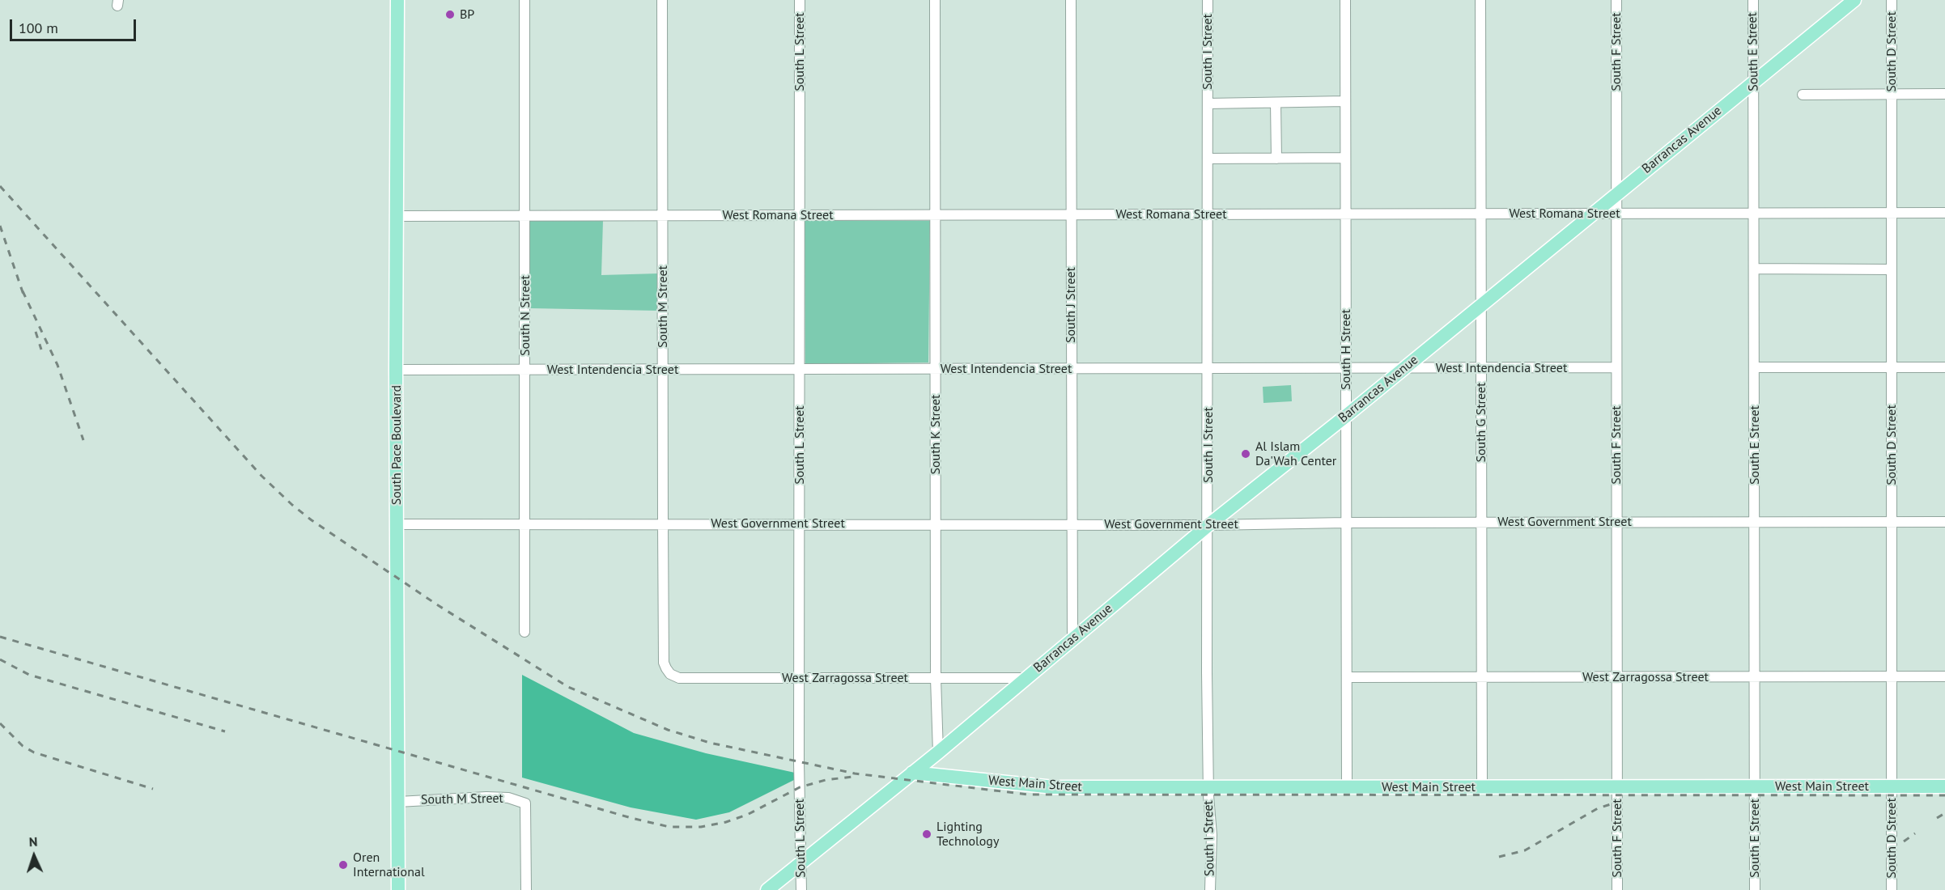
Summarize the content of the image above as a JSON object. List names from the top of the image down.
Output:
{
  "streets": {
    "main road": ["Barrancas Avenue", "South Pace Boulevard", "West Main Street"],
    "street": [
      "South L Street",
      "South I Street",
      "South F Street",
      "South E Street",
      "South D Street",
      "West Romana Street",
      "South J Street",
      "South M Street",
      "South N Street",
      "South H Street",
      "West Intendencia Street",
      "South G Street",
      "South K Street",
      "West Government Street",
      "West Zarragossa Street"
    ]
  },
  "crossings": [
    ["South L Street", "Barrancas Avenue"],
    ["South L Street", "West Romana Street"],
    ["South L Street", "West Intendencia Street"],
    ["South L Street", "West Government Street"],
    ["South L Street", "West Zarragossa Street"],
    ["South I Street", "Barrancas Avenue"],
    ["South I Street", "West Romana Street"],
    ["South I Street", "West Intendencia Street"],
    ["South I Street", "West Government Street"],
    ["South I Street", "West Main Street"],
    ["South F Street", "Barrancas Avenue"],
    ["South F Street", "West Romana Street"],
    ["South F Street", "West Intendencia Street"],
    ["South F Street", "West Government Street"],
    ["South F Street", "West Zarragossa Street"],
    ["South F Street", "West Main Street"],
    ["South E Street", "Barrancas Avenue"],
    ["South E Street", "West Romana Street"],
    ["South E Street", "West Government Street"],
    ["South E Street", "West Zarragossa Street"],
    ["South E Street", "West Main Street"],
    ["South D Street", "West Romana Street"],
    ["South D Street", "West Government Street"],
    ["South D Street", "West Zarragossa Street"],
    ["South D Street", "West Main Street"],
    ["Barrancas Avenue", "West Romana Street"],
    ["Barrancas Avenue", "South J Street"],
    ["Barrancas Avenue", "South H Street"],
    ["Barrancas Avenue", "West Intendencia Street"],
    ["Barrancas Avenue", "South G Street"],
    ["Barrancas Avenue", "South K Street"],
    ["Barrancas Avenue", "West Government Street"],
    ["Barrancas Avenue", "West Zarragossa Street"],
    ["Barrancas Avenue", "West Main Street"],
    ["West Romana Street", "South J Street"],
    ["West Romana Street", "South M Street"],
    ["West Romana Street", "South N Street"],
    ["West Romana Street", "South H Street"],
    ["West Romana Street", "South G Street"],
    ["West Romana Street", "South K Street"],
    ["West Romana Street", "South Pace Boulevard"],
    ["South J Street", "West Intendencia Street"],
    ["South J Street", "West Government Street"],
    ["South M Street", "West Intendencia Street"],
    ["South M Street", "South Pace Boulevard"],
    ["South M Street", "West Government Street"],
    ["South M Street", "West Zarragossa Street"],
    ["South N Street", "West Intendencia Street"],
    ["South N Street", "West Government Street"],
    ["South H Street", "West Intendencia Street"],
    ["South H Street", "West Government Street"],
    ["South H Street", "West Zarragossa Street"],
    ["South H Street", "West Main Street"],
    ["West Intendencia Street", "South G Street"],
    ["West Intendencia Street", "South K Street"],
    ["West Intendencia Street", "South Pace Boulevard"],
    ["South G Street", "West Government Street"],
    ["South G Street", "West Zarragossa Street"],
    ["South G Street", "West Main Street"],
    ["South K Street", "West Government Street"],
    ["South K Street", "West Zarragossa Street"],
    ["South Pace Boulevard", "West Government Street"]
  ],
  "places": [
    "BP",
    "Al Islam Da'Wah Center",
    "Lighting Technology",
    "Oren International"
  ],
  "scale_bar": "100 m",
  "north": "top"
}
